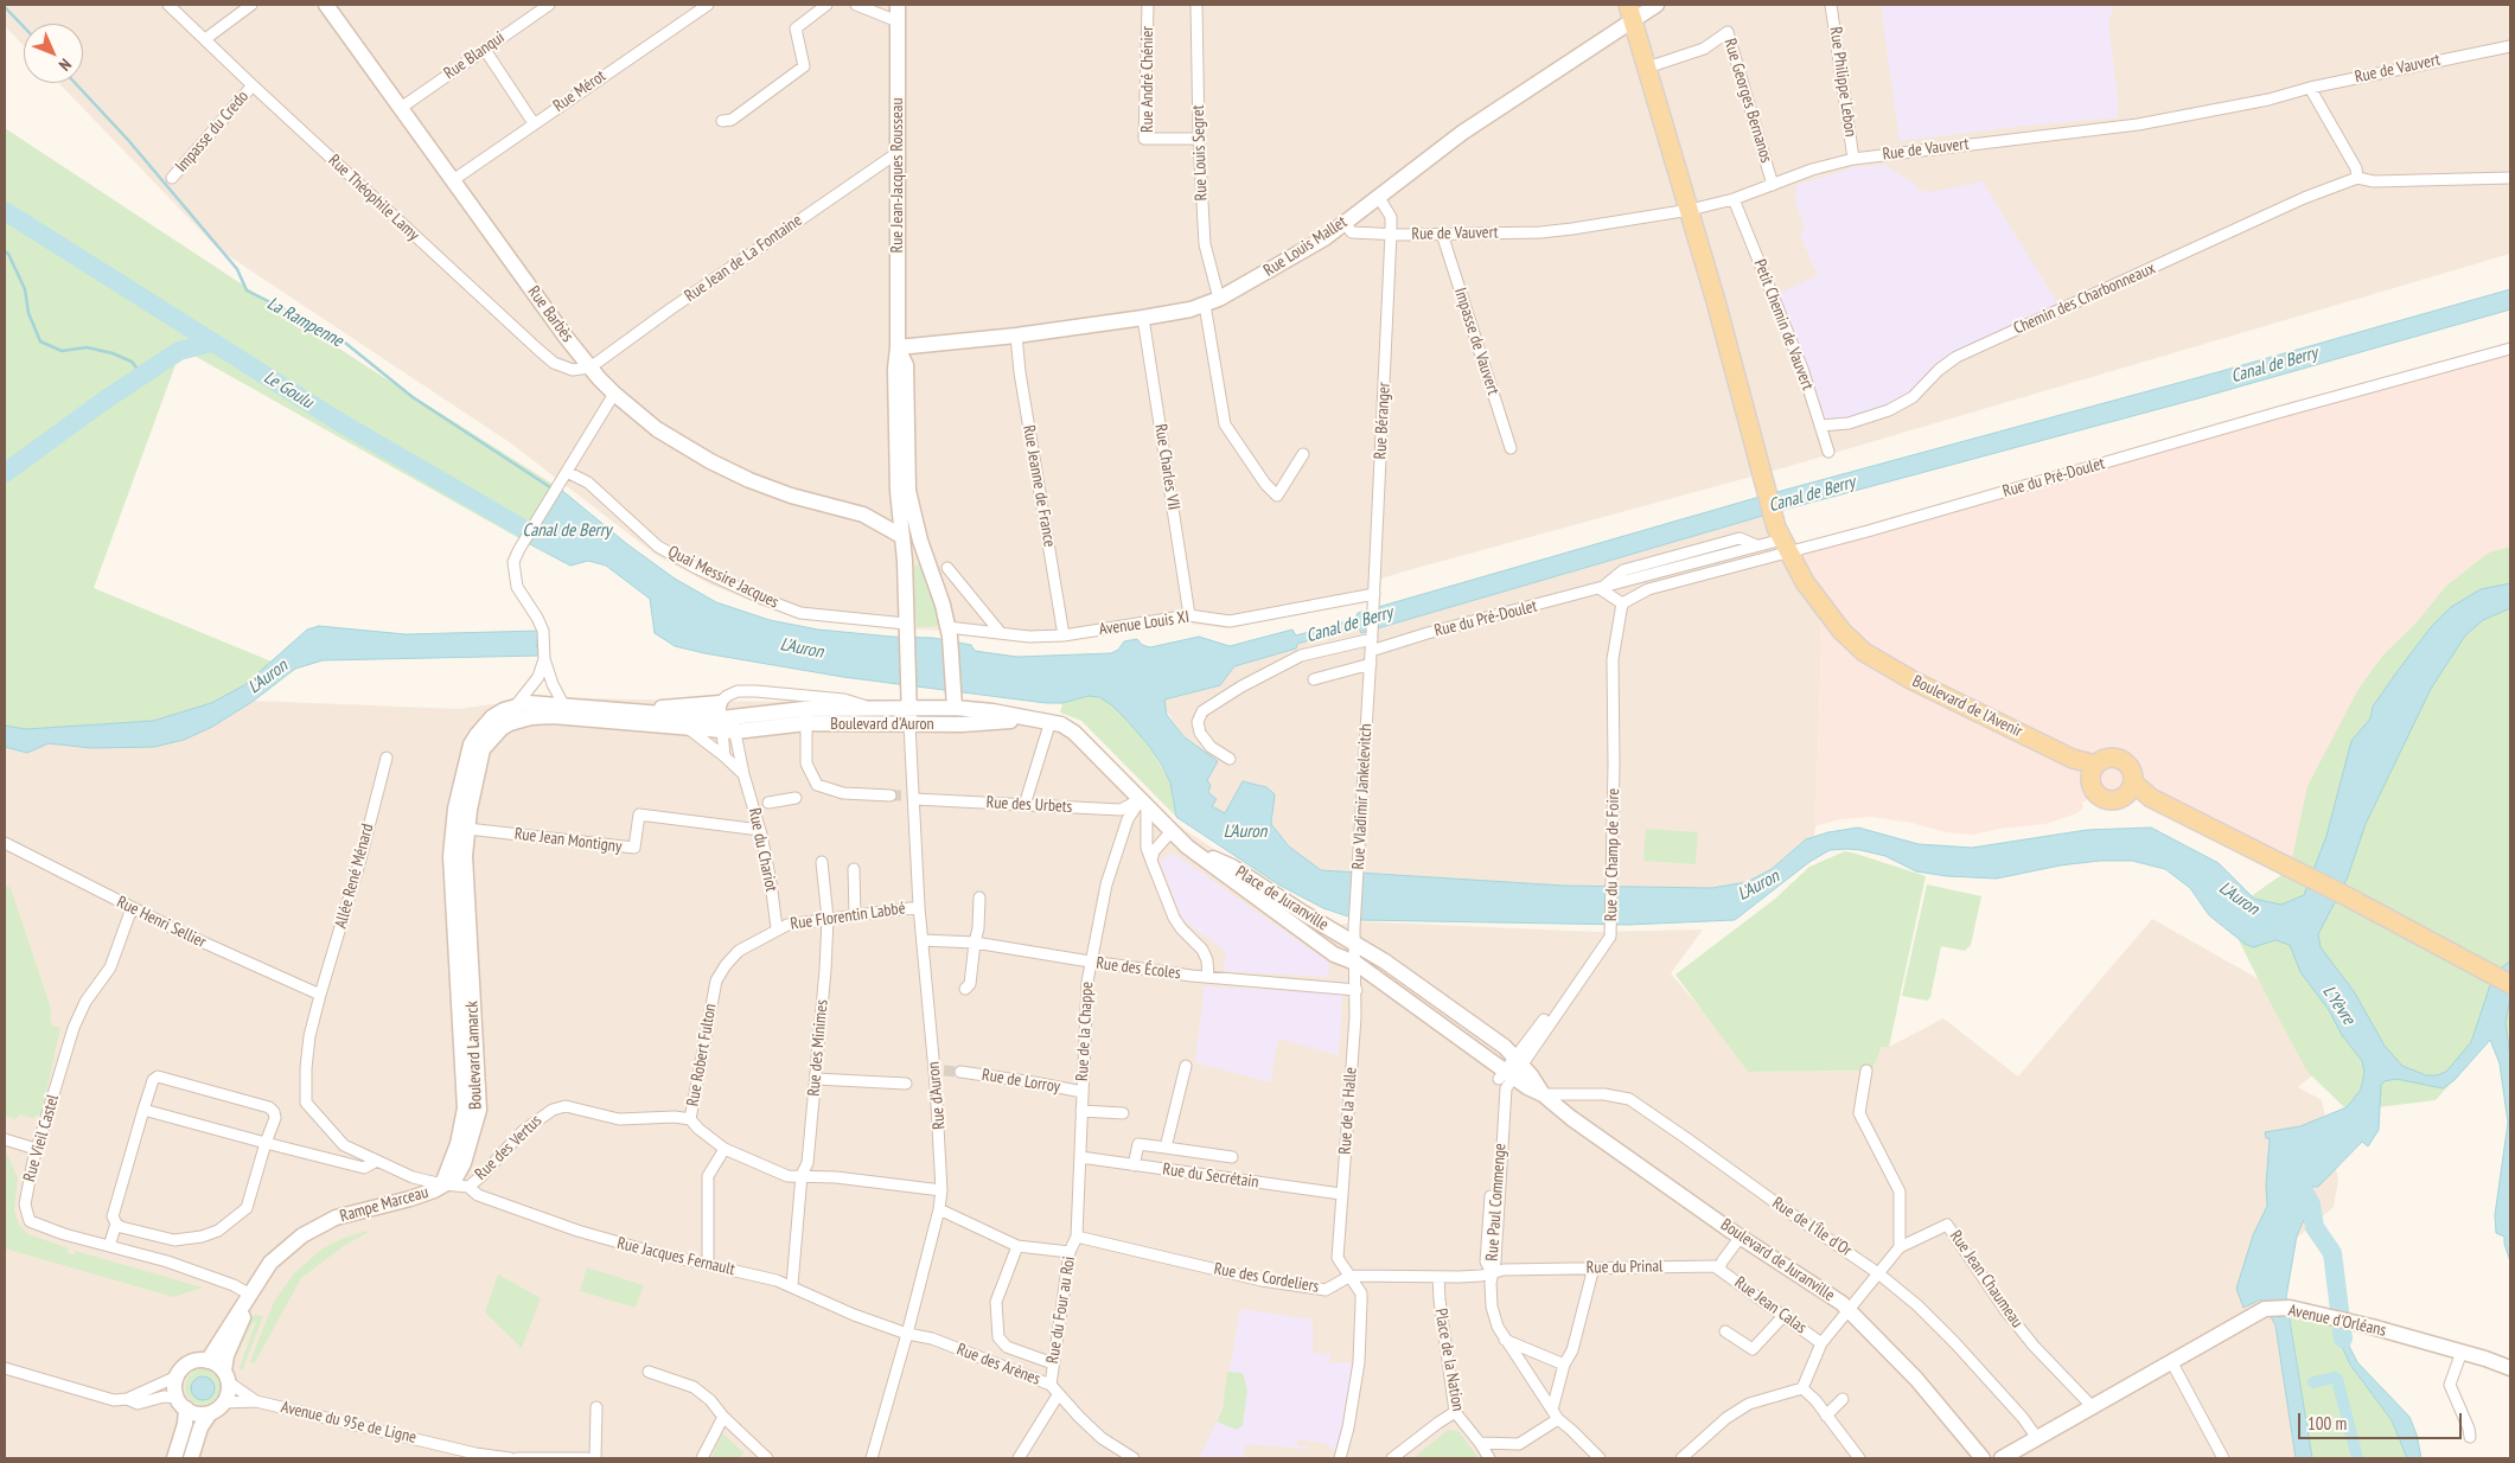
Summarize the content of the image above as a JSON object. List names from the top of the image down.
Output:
{
  "streets": {
    "main road": [
      "Rue Jean-Jacques Rousseau",
      "Rue Louis Mallet",
      "Rue Barbès",
      "Boulevard de l'Avenir",
      "Boulevard d'Auron",
      "Place de Juranville",
      "Boulevard Lamarck",
      "Rampe Marceau",
      "Boulevard de Juranville",
      "Avenue d'Orléans"
    ],
    "street": [
      "Rue Blanqui",
      "Rue de Vauvert",
      "Rue André Chénier",
      "Rue Philippe Lebon",
      "Rue Mérot",
      "Rue Georges Bernanos",
      "Impasse du Credo",
      "Rue Louis Segret",
      "Rue Théophile Lamy",
      "Rue Jean de La Fontaine",
      "Chemin des Charbonneaux",
      "Petit Chemin de Vauvert",
      "Impasse de Vauvert",
      "Rue Béranger",
      "Rue Charles VII",
      "Rue du Pré-Doulet",
      "Rue Jeanne de France",
      "Quai Messire Jacques",
      "Avenue Louis XI",
      "Rue Vladimir Jankelevitch",
      "Rue des Urbets",
      "Rue Jean Montigny",
      "Rue du Chariot",
      "Rue du Champ de Foire",
      "Allée René Ménard",
      "Rue Florentin Labbé",
      "Rue Henri Sellier",
      "Rue des Écoles",
      "Rue de la Chappe",
      "Rue des Minimes",
      "Rue Robert Fulton",
      "Rue de Lorroy",
      "Rue d'Auron",
      "Rue de la Halle",
      "Rue Vieil Castel",
      "Rue des Vertus",
      "Rue du Secrétain",
      "Rue Paul Commenge",
      "Rue de l'Île d'Or",
      "Rue Jacques Fernault",
      "Rue du Prinal",
      "Rue des Cordeliers",
      "Rue Jean Chaumeau",
      "Rue Jean Calas",
      "Rue du Four au Roi",
      "Place de la Nation",
      "Rue des Arènes",
      "Avenue du 95e de Ligne"
    ]
  },
  "crossings": [
    ["Rue Blanqui", "Rue Barbès"],
    ["Rue de Vauvert", "Rue Philippe Lebon"],
    ["Rue de Vauvert", "Rue Georges Bernanos"],
    ["Rue de Vauvert", "Rue Louis Mallet"],
    ["Rue de Vauvert", "Petit Chemin de Vauvert"],
    ["Rue de Vauvert", "Impasse de Vauvert"],
    ["Rue de Vauvert", "Rue Béranger"],
    ["Rue de Vauvert", "Boulevard de l'Avenir"],
    ["Rue André Chénier", "Rue Louis Segret"],
    ["Rue Mérot", "Rue Barbès"],
    ["Rue Georges Bernanos", "Boulevard de l'Avenir"],
    ["Impasse du Credo", "Rue Théophile Lamy"],
    ["Rue Louis Segret", "Rue Louis Mallet"],
    ["Rue Jean-Jacques Rousseau", "Rue Louis Mallet"],
    ["Rue Jean-Jacques Rousseau", "Rue Jean de La Fontaine"],
    ["Rue Jean-Jacques Rousseau", "Rue Barbès"],
    ["Rue Jean-Jacques Rousseau", "Quai Messire Jacques"],
    ["Rue Jean-Jacques Rousseau", "Avenue Louis XI"],
    ["Rue Jean-Jacques Rousseau", "Boulevard d'Auron"],
    ["Rue Jean-Jacques Rousseau", "Rue d'Auron"],
    ["Rue Théophile Lamy", "Rue Jean de La Fontaine"],
    ["Rue Théophile Lamy", "Rue Barbès"],
    ["Rue Louis Mallet", "Rue Béranger"],
    ["Rue Louis Mallet", "Rue Charles VII"],
    ["Rue Louis Mallet", "Rue Jeanne de France"],
    ["Rue Louis Mallet", "Boulevard de l'Avenir"],
    ["Rue Jean de La Fontaine", "Rue Barbès"],
    ["Chemin des Charbonneaux", "Petit Chemin de Vauvert"],
    ["Rue Béranger", "Rue du Pré-Doulet"],
    ["Rue Béranger", "Avenue Louis XI"],
    ["Rue Béranger", "Rue Vladimir Jankelevitch"],
    ["Rue Charles VII", "Avenue Louis XI"],
    ["Rue du Pré-Doulet", "Boulevard de l'Avenir"],
    ["Rue du Pré-Doulet", "Rue Vladimir Jankelevitch"],
    ["Rue du Pré-Doulet", "Rue du Champ de Foire"],
    ["Rue Jeanne de France", "Avenue Louis XI"],
    ["Boulevard d'Auron", "Rue des Urbets"],
    ["Boulevard d'Auron", "Rue du Chariot"],
    ["Boulevard d'Auron", "Place de Juranville"],
    ["Boulevard d'Auron", "Rue de la Chappe"],
    ["Boulevard d'Auron", "Boulevard Lamarck"],
    ["Boulevard d'Auron", "Rue d'Auron"],
    ["Rue Vladimir Jankelevitch", "Place de Juranville"],
    ["Rue Vladimir Jankelevitch", "Rue de la Halle"],
    ["Rue des Urbets", "Rue de la Chappe"],
    ["Rue des Urbets", "Rue d'Auron"],
    ["Rue Jean Montigny", "Rue du Chariot"],
    ["Rue Jean Montigny", "Boulevard Lamarck"],
    ["Rue du Chariot", "Rue Florentin Labbé"],
    ["Rue du Chariot", "Boulevard Lamarck"],
    ["Rue du Chariot", "Rue Robert Fulton"],
    ["Rue du Champ de Foire", "Place de Juranville"],
    ["Rue du Champ de Foire", "Rue Paul Commenge"],
    ["Rue du Champ de Foire", "Boulevard de Juranville"],
    ["Allée René Ménard", "Rue Henri Sellier"],
    ["Allée René Ménard", "Rue Jacques Fernault"],
    ["Place de Juranville", "Rue de la Halle"],
    ["Place de Juranville", "Rue Paul Commenge"],
    ["Place de Juranville", "Boulevard de Juranville"],
    ["Rue Florentin Labbé", "Rue des Minimes"],
    ["Rue Florentin Labbé", "Rue Robert Fulton"],
    ["Rue Florentin Labbé", "Rue d'Auron"],
    ["Rue Henri Sellier", "Rue Vieil Castel"],
    ["Rue des Écoles", "Rue de la Chappe"],
    ["Rue des Écoles", "Rue d'Auron"],
    ["Rue des Écoles", "Rue de la Halle"],
    ["Rue de la Chappe", "Rue de Lorroy"],
    ["Rue de la Chappe", "Rue du Secrétain"],
    ["Rue de la Chappe", "Rue des Cordeliers"],
    ["Rue de la Chappe", "Rue du Four au Roi"],
    ["Rue des Minimes", "Rue Robert Fulton"],
    ["Rue des Minimes", "Rue Jacques Fernault"],
    ["Boulevard Lamarck", "Rampe Marceau"],
    ["Boulevard Lamarck", "Rue Jacques Fernault"],
    ["Rue Robert Fulton", "Rue d'Auron"],
    ["Rue Robert Fulton", "Rue des Vertus"],
    ["Rue d'Auron", "Rue Jacques Fernault"],
    ["Rue d'Auron", "Rue des Arènes"],
    ["Rue de la Halle", "Rue du Secrétain"],
    ["Rue de la Halle", "Rue des Cordeliers"],
    ["Rue Vieil Castel", "Rampe Marceau"],
    ["Rue des Vertus", "Rue Jacques Fernault"],
    ["Rue Paul Commenge", "Boulevard de Juranville"],
    ["Rue Paul Commenge", "Rue du Prinal"],
    ["Rampe Marceau", "Rue Jacques Fernault"],
    ["Rampe Marceau", "Avenue du 95e de Ligne"],
    ["Rue de l'Île d'Or", "Boulevard de Juranville"],
    ["Rue de l'Île d'Or", "Rue Jean Chaumeau"],
    ["Rue de l'Île d'Or", "Avenue d'Orléans"],
    ["Rue Jacques Fernault", "Rue des Arènes"],
    ["Boulevard de Juranville", "Rue Jean Chaumeau"],
    ["Rue du Prinal", "Rue Jean Calas"],
    ["Rue des Cordeliers", "Rue du Four au Roi"],
    ["Rue Jean Chaumeau", "Rue Jean Calas"],
    ["Rue Jean Chaumeau", "Avenue d'Orléans"],
    ["Rue du Four au Roi", "Rue des Arènes"]
  ],
  "water": [
    "La Rampenne",
    "Canal de Berry",
    "Le Goulu",
    "L'Auron",
    "L'Yèvre"
  ],
  "scale_bar": "100 m",
  "north": "bottom right"
}
